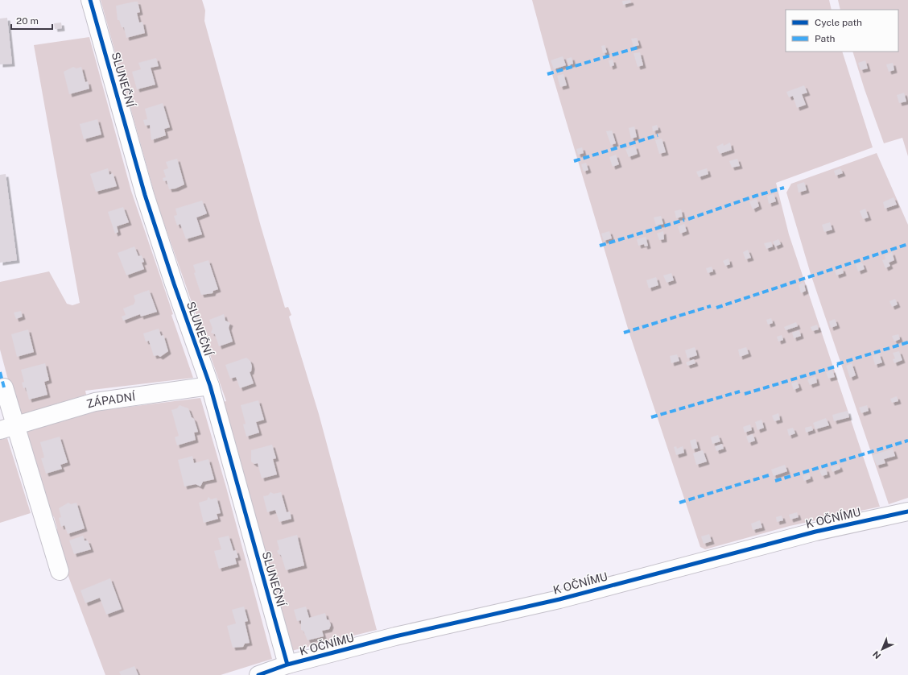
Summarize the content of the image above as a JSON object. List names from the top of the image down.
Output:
{
  "streets": {
    "street": ["SLUNEČNÍ", "ZÁPADNÍ", "K OČNÍMU"]
  },
  "crossings": [
    ["SLUNEČNÍ", "ZÁPADNÍ"],
    ["SLUNEČNÍ", "K OČNÍMU"]
  ],
  "legend": ["Cycle path", "Path"],
  "scale_bar": "20 m",
  "north": "bottom left"
}
